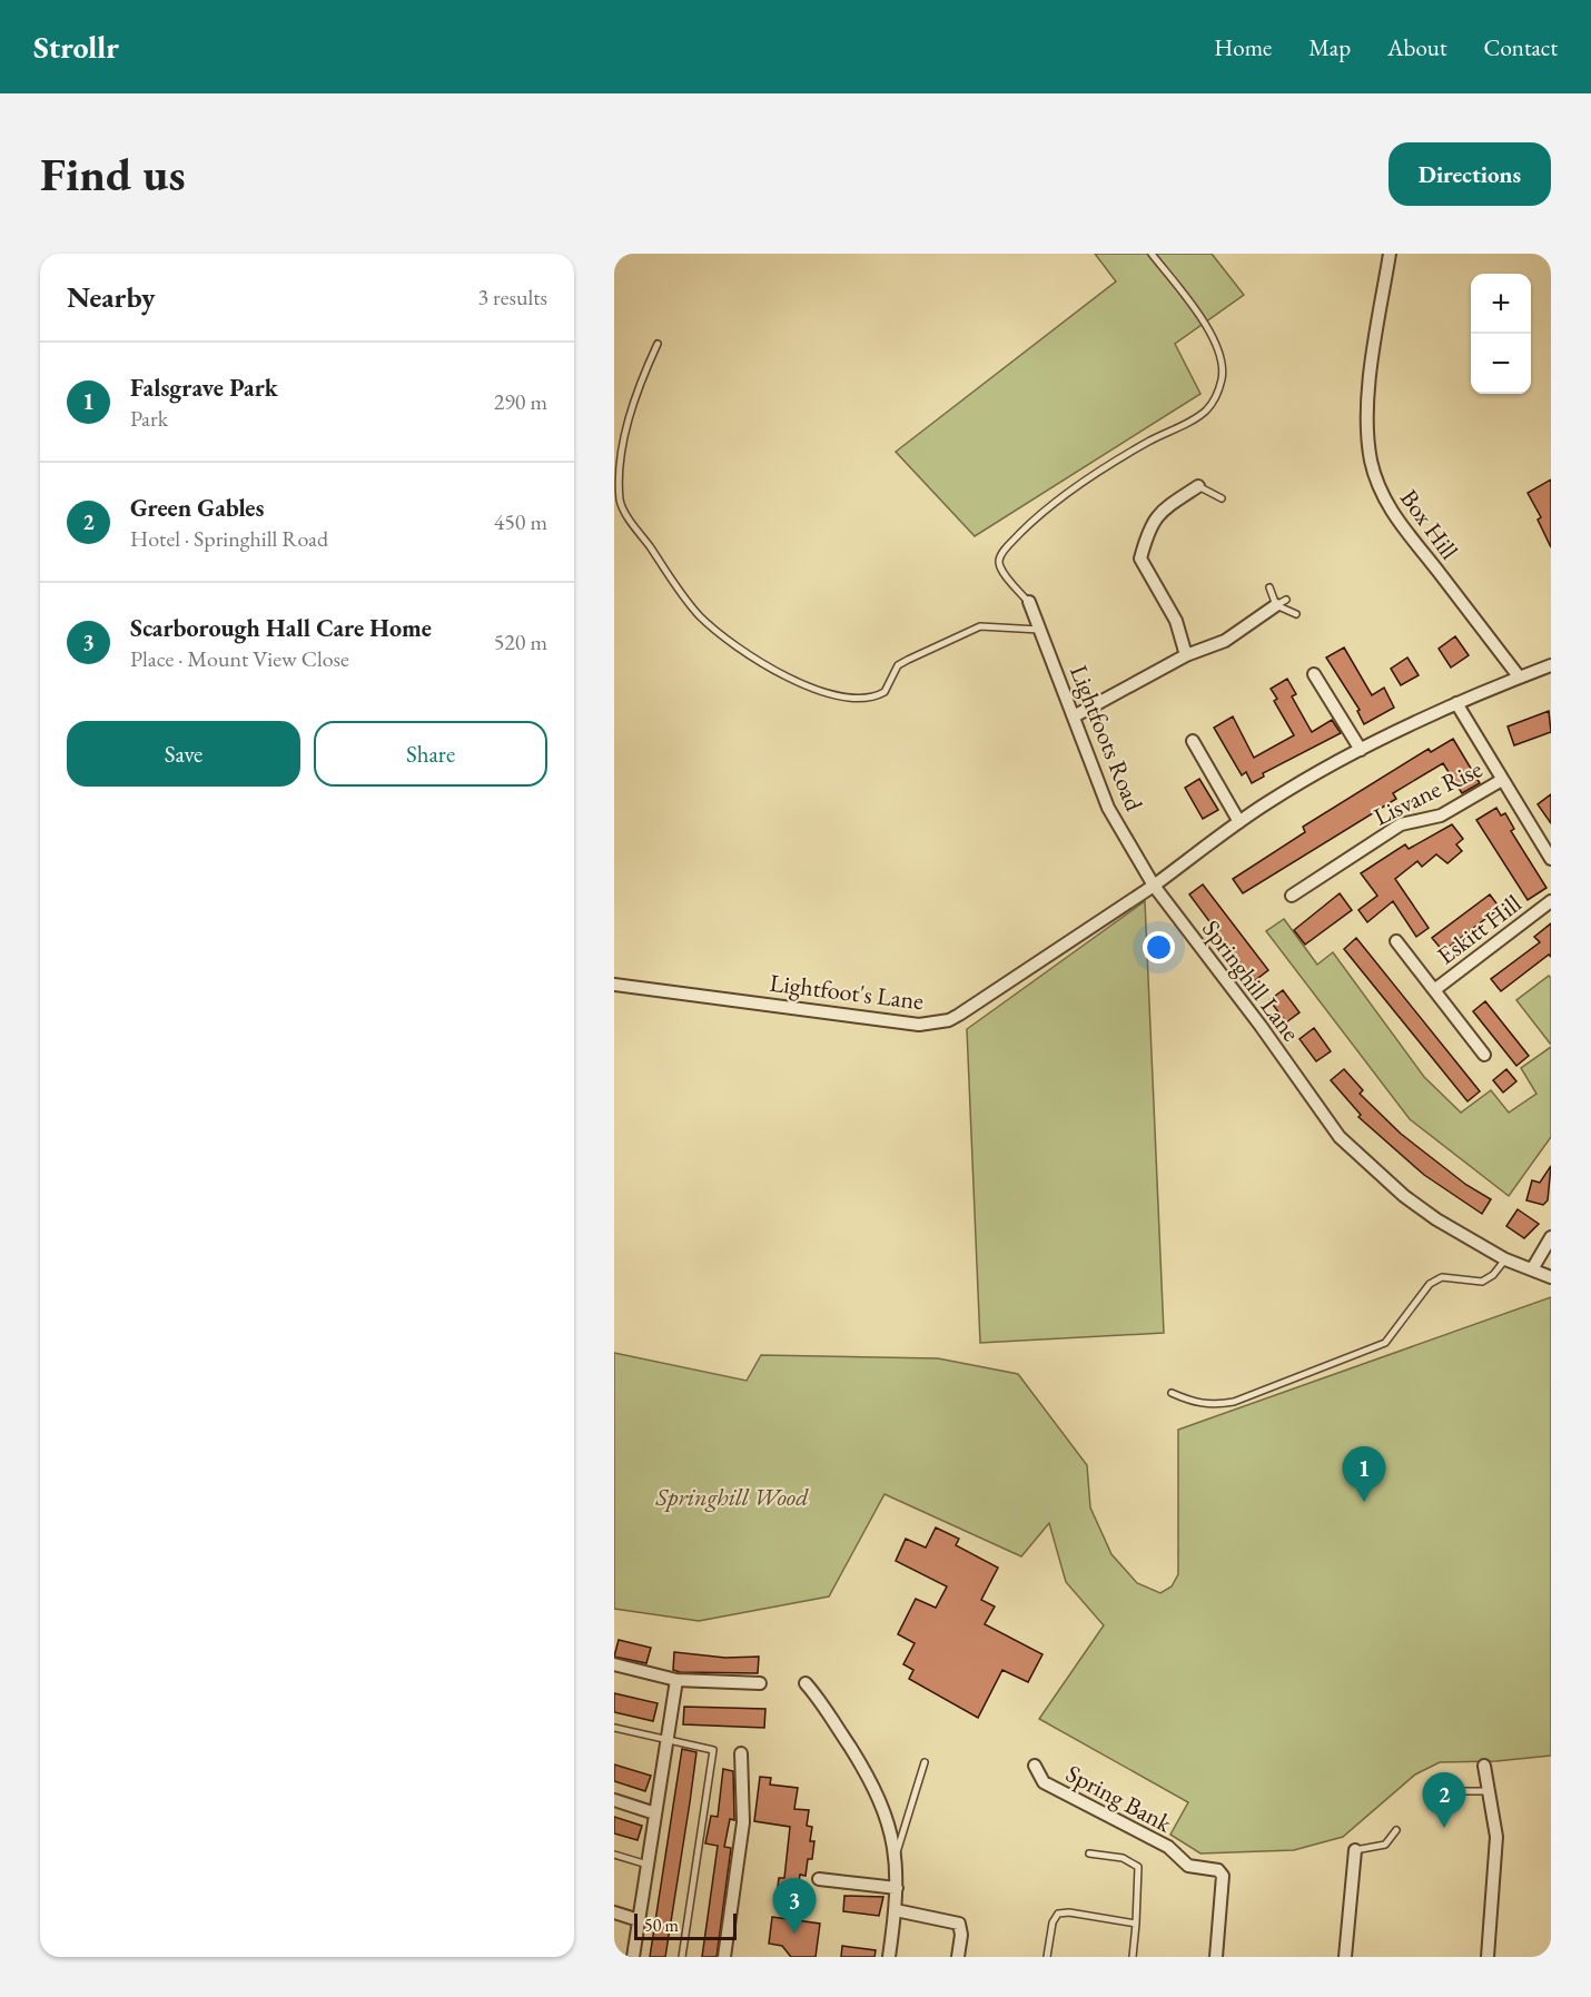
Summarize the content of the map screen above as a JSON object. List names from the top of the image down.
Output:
{
  "streets": {
    "street": [
      "Box Hill",
      "Lightfoots Road",
      "Lisvane Rise",
      "Eskitt Hill",
      "Springhill Lane",
      "Lightfoot's Lane",
      "Spring Bank"
    ]
  },
  "crossings": [
    ["Lightfoots Road", "Springhill Lane"],
    ["Lightfoots Road", "Lightfoot's Lane"],
    ["Springhill Lane", "Lightfoot's Lane"]
  ],
  "parks": ["Springhill Wood"],
  "scale_bar": "50 m",
  "page": {
    "header": "Strollr",
    "nav": [
      "Home",
      "Map",
      "About",
      "Contact"
    ],
    "buttons": [
      "Directions",
      ["Save", "Share"]
    ],
    "title": "Find us",
    "heading": ["Nearby", "3 results"],
    "map_buttons": ["+", "−"],
    "list": [
      {
        "mark": "1",
        "name": "Falsgrave Park",
        "note": "Park",
        "value": "290 m"
      },
      {
        "mark": "2",
        "name": "Green Gables",
        "note": "Hotel · Springhill Road",
        "value": "450 m"
      },
      {
        "mark": "3",
        "name": "Scarborough Hall Care Home",
        "note": "Place · Mount View Close",
        "value": "520 m"
      }
    ],
    "pins": ["1", "2", "3"],
    "scale": "50 m"
  }
}
